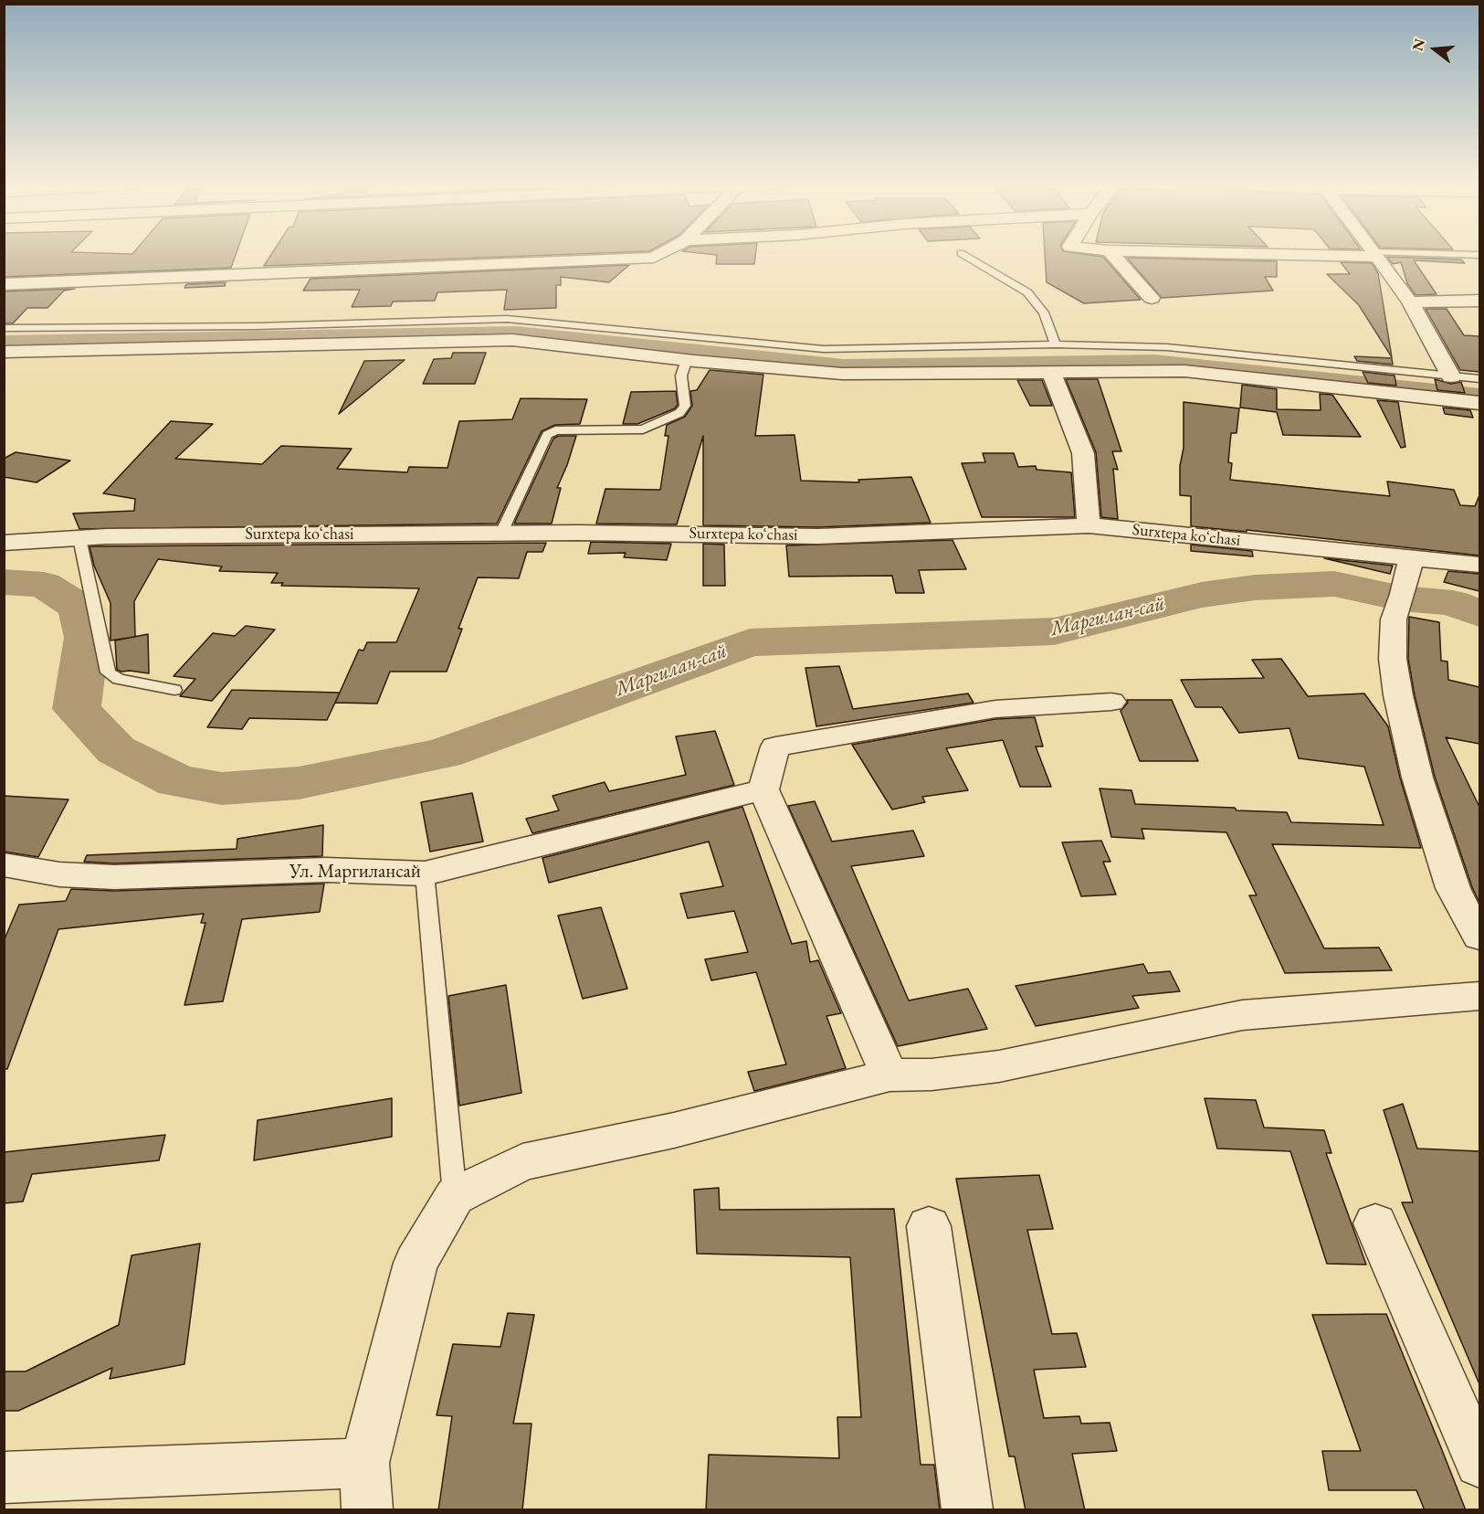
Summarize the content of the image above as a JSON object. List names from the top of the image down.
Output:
{
  "streets": {
    "street": ["Surxtepa koʻchasi", "Ул. Маргилансай"]
  },
  "water": ["Маргилан-сай"],
  "north": "left"
}
